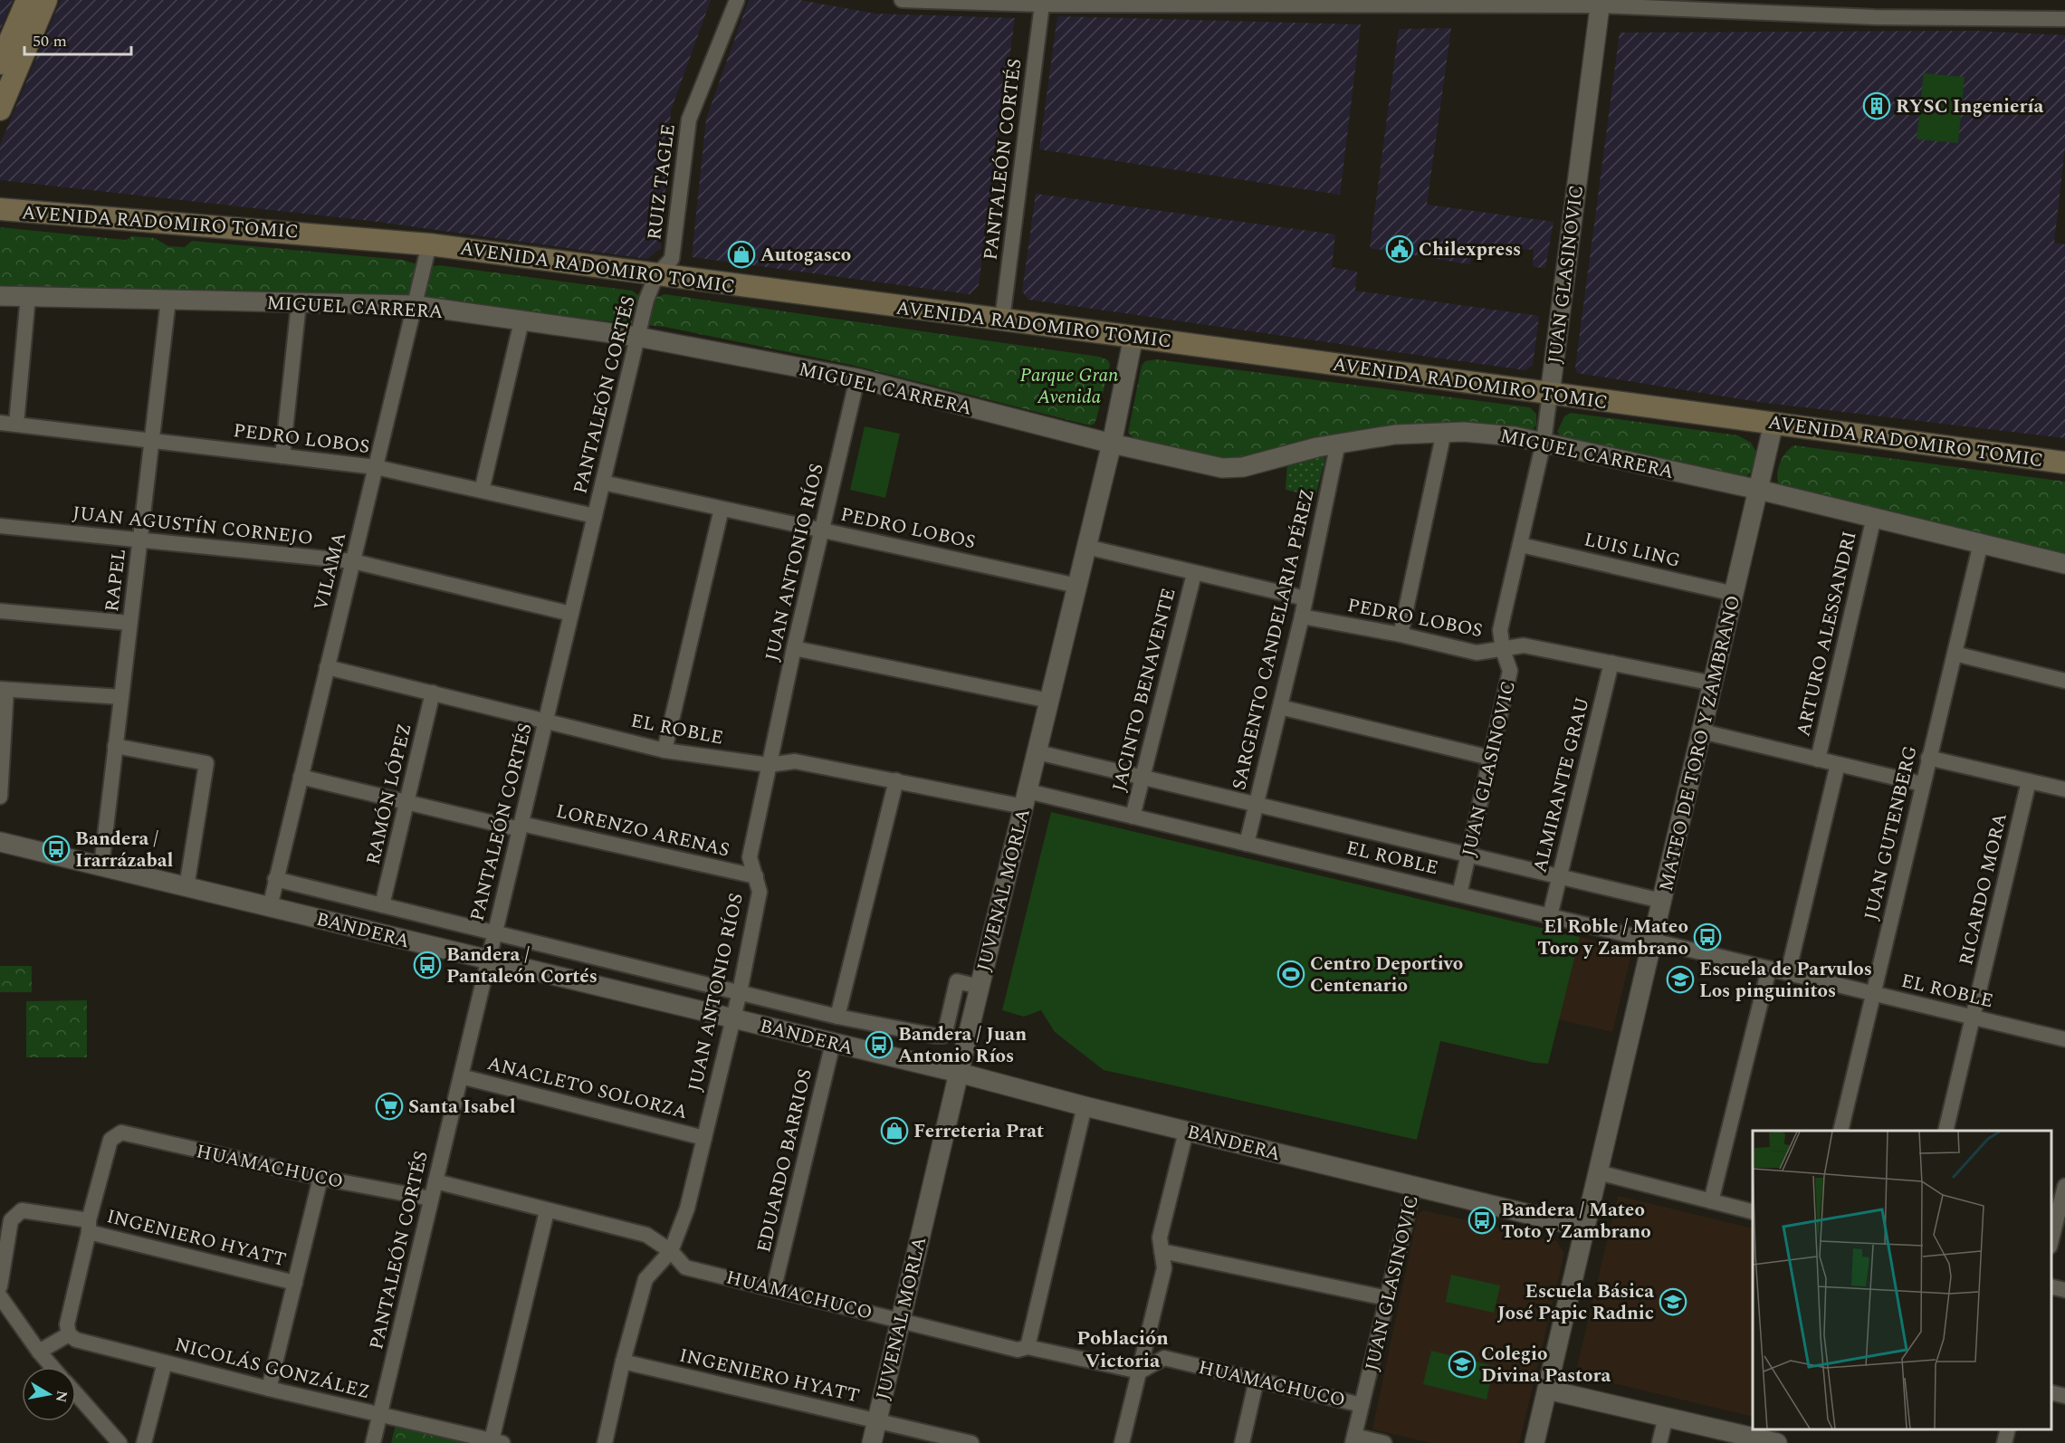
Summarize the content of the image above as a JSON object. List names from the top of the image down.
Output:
{
  "streets": {
    "main road": ["AVENIDA RADOMIRO TOMIC"],
    "street": [
      "PANTALEÓN CORTÉS",
      "RUIZ TAGLE",
      "JUAN GLASINOVIC",
      "MIGUEL CARRERA",
      "PEDRO LOBOS",
      "JUAN AGUSTÍN CORNEJO",
      "LUIS LING",
      "JUAN ANTONIO RÍOS",
      "VILAMA",
      "RAPEL",
      "ARTURO ALESSANDRI",
      "SARGENTO CANDELARIA PÉREZ",
      "JACINTO BENAVENTE",
      "EL ROBLE",
      "MATEO DE TORO Y ZAMBRANO",
      "ALMIRANTE GRAU",
      "RAMÓN LÓPEZ",
      "LORENZO ARENAS",
      "JUAN GUTENBERG",
      "RICARDO MORA",
      "JUVENAL MORLA",
      "BANDERA",
      "ANACLETO SOLORZA",
      "EDUARDO BARRIOS",
      "HUAMACHUCO",
      "INGENIERO HYATT",
      "NICOLÁS GONZÁLEZ"
    ]
  },
  "crossings": [
    ["PANTALEÓN CORTÉS", "RUIZ TAGLE"],
    ["PANTALEÓN CORTÉS", "AVENIDA RADOMIRO TOMIC"],
    ["PANTALEÓN CORTÉS", "MIGUEL CARRERA"],
    ["PANTALEÓN CORTÉS", "PEDRO LOBOS"],
    ["PANTALEÓN CORTÉS", "JUAN AGUSTÍN CORNEJO"],
    ["PANTALEÓN CORTÉS", "EL ROBLE"],
    ["PANTALEÓN CORTÉS", "LORENZO ARENAS"],
    ["PANTALEÓN CORTÉS", "BANDERA"],
    ["PANTALEÓN CORTÉS", "ANACLETO SOLORZA"],
    ["PANTALEÓN CORTÉS", "HUAMACHUCO"],
    ["PANTALEÓN CORTÉS", "NICOLÁS GONZÁLEZ"],
    ["RUIZ TAGLE", "AVENIDA RADOMIRO TOMIC"],
    ["AVENIDA RADOMIRO TOMIC", "JUAN GLASINOVIC"],
    ["AVENIDA RADOMIRO TOMIC", "VILAMA"],
    ["AVENIDA RADOMIRO TOMIC", "MATEO DE TORO Y ZAMBRANO"],
    ["AVENIDA RADOMIRO TOMIC", "JUVENAL MORLA"],
    ["JUAN GLASINOVIC", "MIGUEL CARRERA"],
    ["JUAN GLASINOVIC", "PEDRO LOBOS"],
    ["JUAN GLASINOVIC", "LUIS LING"],
    ["JUAN GLASINOVIC", "EL ROBLE"],
    ["JUAN GLASINOVIC", "BANDERA"],
    ["JUAN GLASINOVIC", "HUAMACHUCO"],
    ["MIGUEL CARRERA", "JUAN ANTONIO RÍOS"],
    ["MIGUEL CARRERA", "VILAMA"],
    ["MIGUEL CARRERA", "RAPEL"],
    ["MIGUEL CARRERA", "SARGENTO CANDELARIA PÉREZ"],
    ["MIGUEL CARRERA", "MATEO DE TORO Y ZAMBRANO"],
    ["MIGUEL CARRERA", "JUVENAL MORLA"],
    ["PEDRO LOBOS", "JUAN ANTONIO RÍOS"],
    ["PEDRO LOBOS", "VILAMA"],
    ["PEDRO LOBOS", "RAPEL"],
    ["PEDRO LOBOS", "SARGENTO CANDELARIA PÉREZ"],
    ["PEDRO LOBOS", "MATEO DE TORO Y ZAMBRANO"],
    ["PEDRO LOBOS", "ALMIRANTE GRAU"],
    ["PEDRO LOBOS", "JUVENAL MORLA"],
    ["JUAN AGUSTÍN CORNEJO", "VILAMA"],
    ["JUAN AGUSTÍN CORNEJO", "RAPEL"],
    ["LUIS LING", "MATEO DE TORO Y ZAMBRANO"],
    ["JUAN ANTONIO RÍOS", "EL ROBLE"],
    ["JUAN ANTONIO RÍOS", "LORENZO ARENAS"],
    ["JUAN ANTONIO RÍOS", "BANDERA"],
    ["JUAN ANTONIO RÍOS", "ANACLETO SOLORZA"],
    ["JUAN ANTONIO RÍOS", "HUAMACHUCO"],
    ["JUAN ANTONIO RÍOS", "INGENIERO HYATT"],
    ["VILAMA", "EL ROBLE"],
    ["VILAMA", "LORENZO ARENAS"],
    ["VILAMA", "BANDERA"],
    ["RAPEL", "BANDERA"],
    ["SARGENTO CANDELARIA PÉREZ", "EL ROBLE"],
    ["JACINTO BENAVENTE", "EL ROBLE"],
    ["EL ROBLE", "MATEO DE TORO Y ZAMBRANO"],
    ["EL ROBLE", "ALMIRANTE GRAU"],
    ["EL ROBLE", "RAMÓN LÓPEZ"],
    ["EL ROBLE", "JUAN GUTENBERG"],
    ["EL ROBLE", "RICARDO MORA"],
    ["EL ROBLE", "JUVENAL MORLA"],
    ["MATEO DE TORO Y ZAMBRANO", "BANDERA"],
    ["RAMÓN LÓPEZ", "LORENZO ARENAS"],
    ["RAMÓN LÓPEZ", "BANDERA"],
    ["JUVENAL MORLA", "BANDERA"],
    ["JUVENAL MORLA", "HUAMACHUCO"],
    ["JUVENAL MORLA", "INGENIERO HYATT"],
    ["BANDERA", "EDUARDO BARRIOS"],
    ["EDUARDO BARRIOS", "HUAMACHUCO"],
    ["HUAMACHUCO", "INGENIERO HYATT"]
  ],
  "districts": ["Población Victoria"],
  "parks": ["Parque Gran Avenida"],
  "places": {
    "building": ["RYSC Ingeniería"],
    "public building": ["Chilexpress"],
    "shop": ["Autogasco", "Ferreteria Prat"],
    "bus stop": [
      "Bandera / Irarrázabal",
      "El Roble / Mateo Toro y Zambrano",
      "Bandera / Pantaleón Cortés",
      "Bandera / Juan Antonio Ríos",
      "Bandera / Mateo Toto y Zambrano"
    ],
    "sports": ["Centro Deportivo Centenario"],
    "school or university": ["Escuela de Parvulos Los pinguinitos", "Escuela Básica José Papic Radnic", "Colegio Divina Pastora"],
    "supermarket": ["Santa Isabel"]
  },
  "scale_bar": "50 m",
  "north": "right"
}
